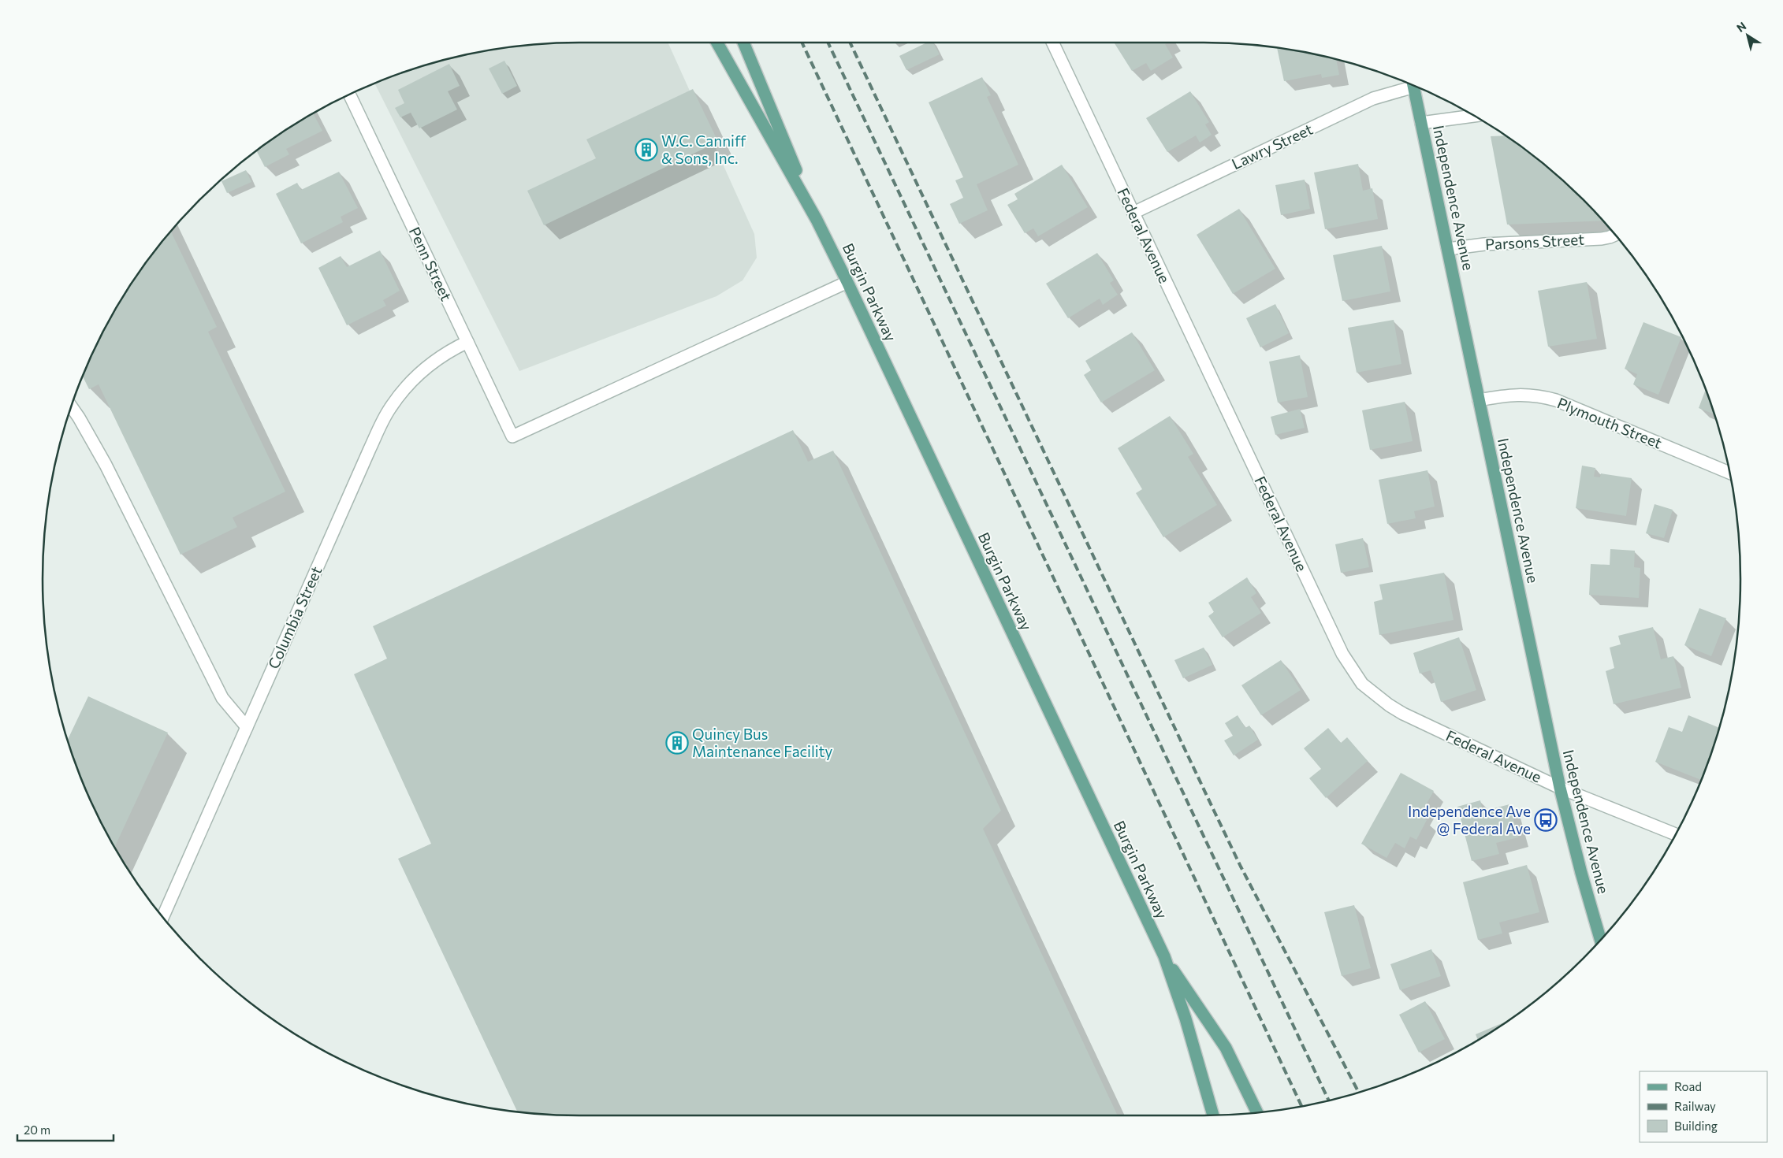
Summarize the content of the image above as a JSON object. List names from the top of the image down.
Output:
{
  "streets": {
    "main road": ["Independence Avenue", "Burgin Parkway"],
    "street": [
      "Lawry Street",
      "Federal Avenue",
      "Parsons Street",
      "Penn Street",
      "Plymouth Street",
      "Columbia Street"
    ]
  },
  "crossings": [
    ["Lawry Street", "Federal Avenue"],
    ["Independence Avenue", "Federal Avenue"],
    ["Independence Avenue", "Parsons Street"],
    ["Independence Avenue", "Plymouth Street"],
    ["Penn Street", "Burgin Parkway"],
    ["Penn Street", "Columbia Street"]
  ],
  "places": {
    "building": ["W.C. Canniff & Sons, Inc.", "Quincy Bus Maintenance Facility"],
    "bus stop": ["Independence Ave @ Federal Ave"]
  },
  "legend": ["Road", "Railway", "Building"],
  "scale_bar": "20 m",
  "north": "top left"
}
